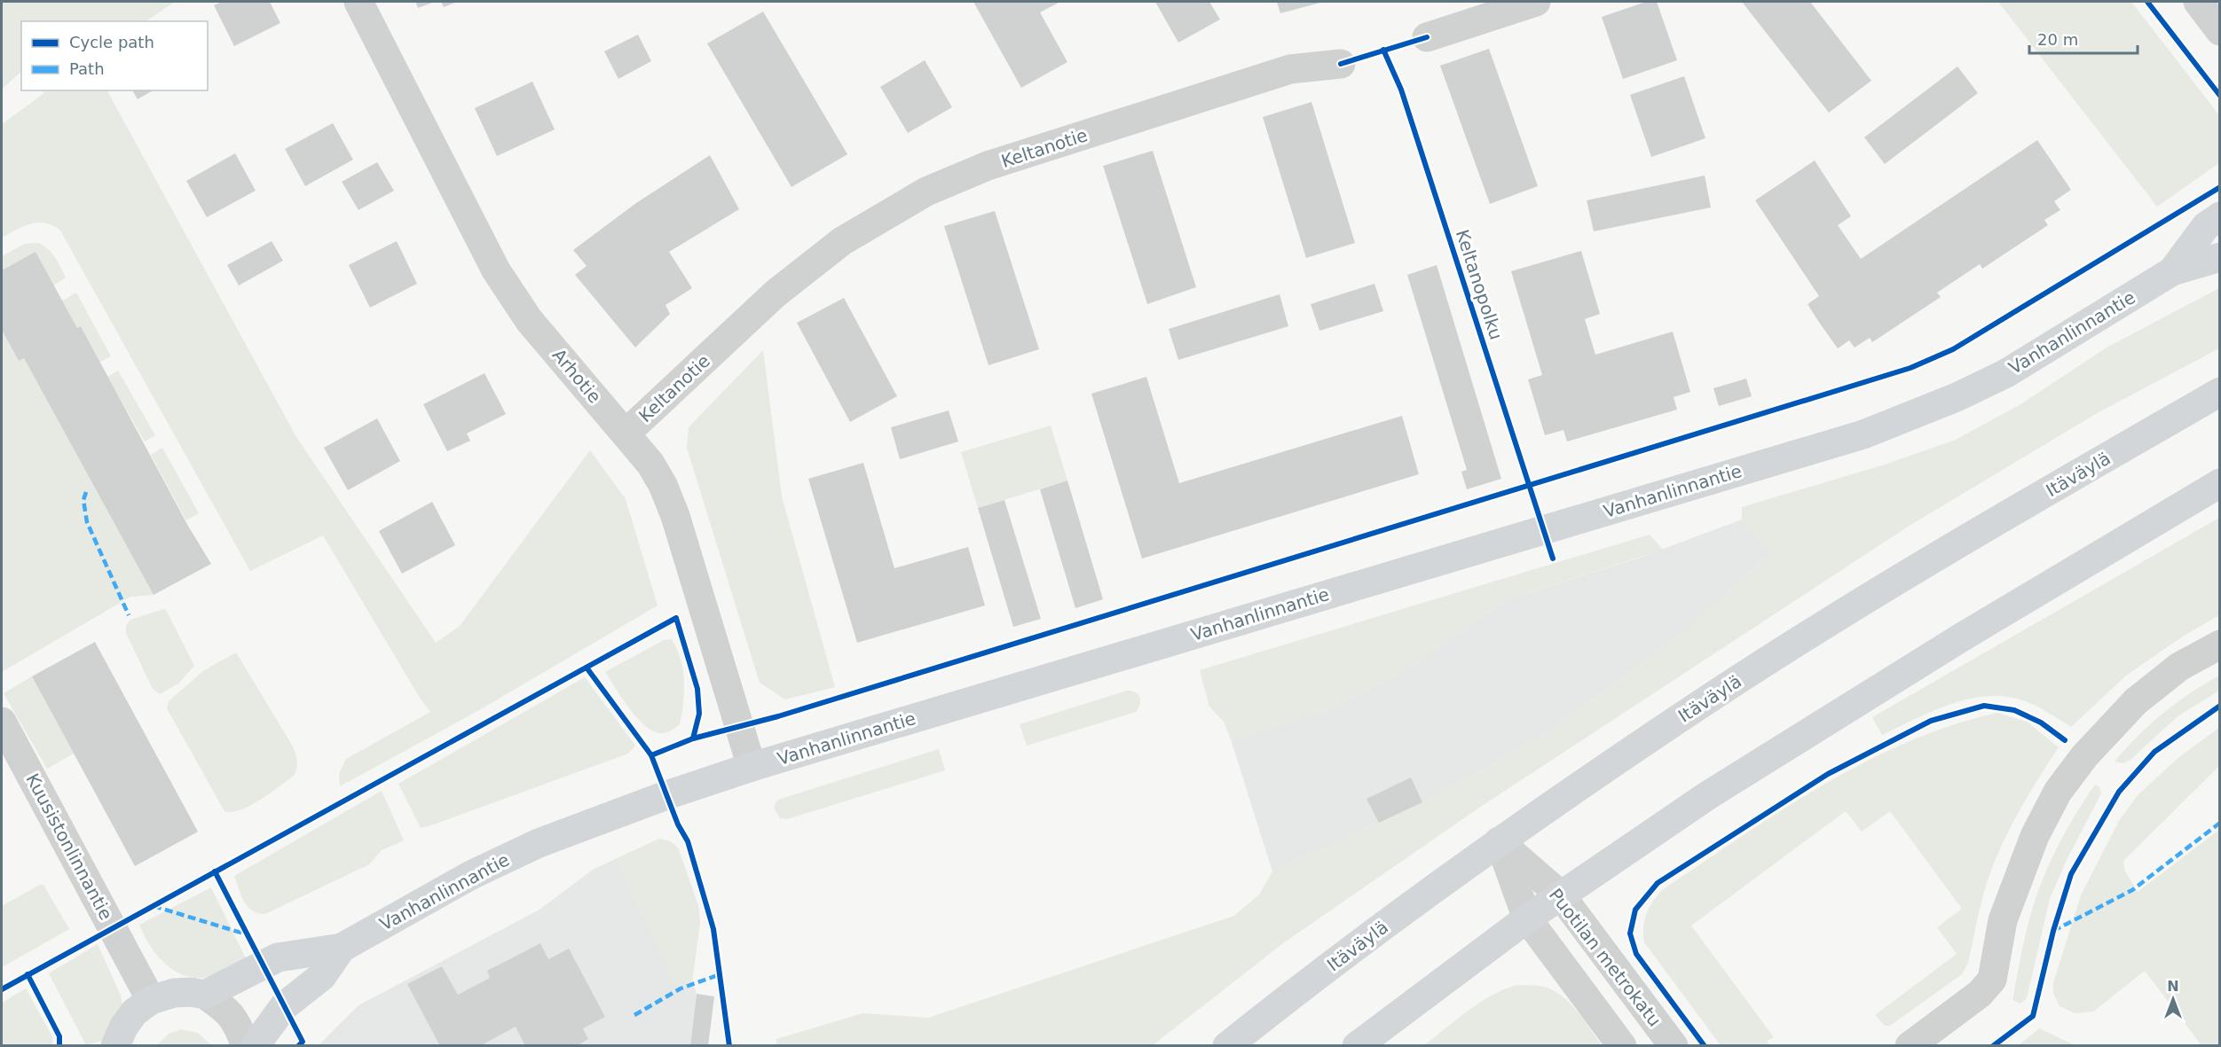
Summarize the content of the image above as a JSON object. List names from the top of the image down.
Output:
{
  "streets": {
    "main road": ["Vanhanlinnantie", "Itäväylä"],
    "street": [
      "Keltanotie",
      "Arhotie",
      "Kuusistonlinnantie",
      "Puotilan metrokatu"
    ],
    "cycle path": ["Keltanopolku"]
  },
  "crossings": [
    ["Keltanotie", "Arhotie"],
    ["Vanhanlinnantie", "Arhotie"],
    ["Itäväylä", "Puotilan metrokatu"]
  ],
  "legend": ["Cycle path", "Path"],
  "scale_bar": "20 m",
  "north": "top"
}
